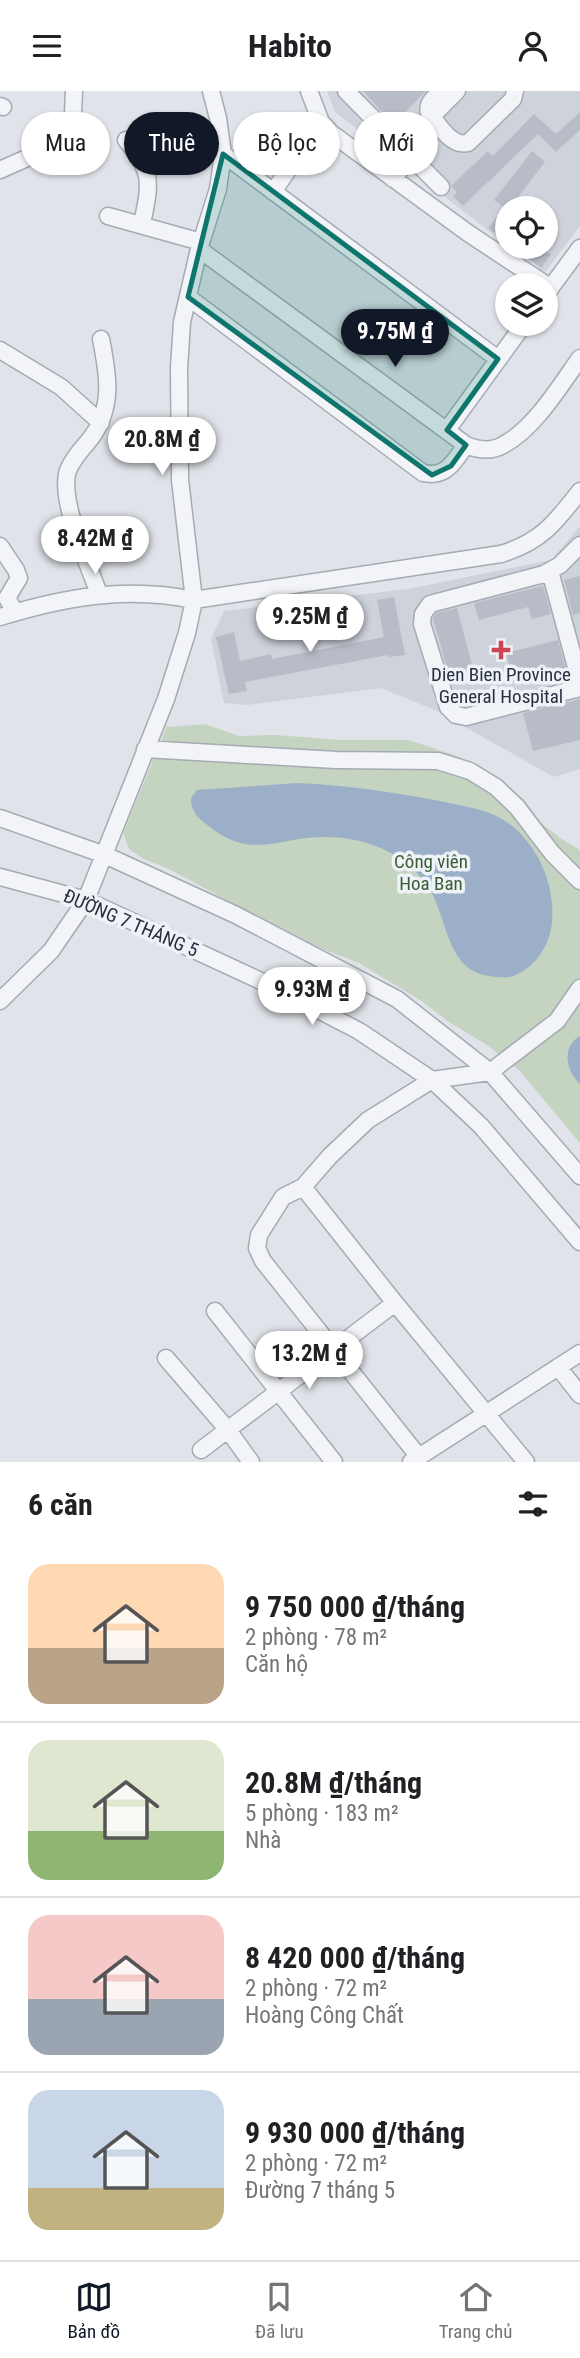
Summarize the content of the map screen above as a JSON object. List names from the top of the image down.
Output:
{
  "streets": {
    "street": ["ĐƯỜNG 7 THÁNG 5"]
  },
  "parks": ["Công viên Hoa Ban"],
  "places": {
    "health": ["Dien Bien Province General Hospital"]
  },
  "page": {
    "header": "Habito",
    "chip": [
      "Mua",
      "Thuê",
      "Bộ lọc",
      "Mới"
    ],
    "price": [
      "9.75M ₫",
      "20.8M ₫",
      "8.42M ₫",
      "9.25M ₫",
      "9.93M ₫",
      "13.2M ₫"
    ],
    "heading": "6 căn",
    "list": [
      {
        "name": "9 750 000 ₫/tháng",
        "note": "2 phòng · 78 m² · Căn hộ"
      },
      {
        "name": "20.8M ₫/tháng",
        "note": "5 phòng · 183 m² · Nhà"
      },
      {
        "name": "8 420 000 ₫/tháng",
        "note": "2 phòng · 72 m² · Hoàng Công Chất"
      },
      {
        "name": "9 930 000 ₫/tháng",
        "note": "2 phòng · 72 m² · Đường 7 tháng 5"
      }
    ],
    "tabs": ["Bản đồ", "Đã lưu", "Trang chủ"]
  }
}
